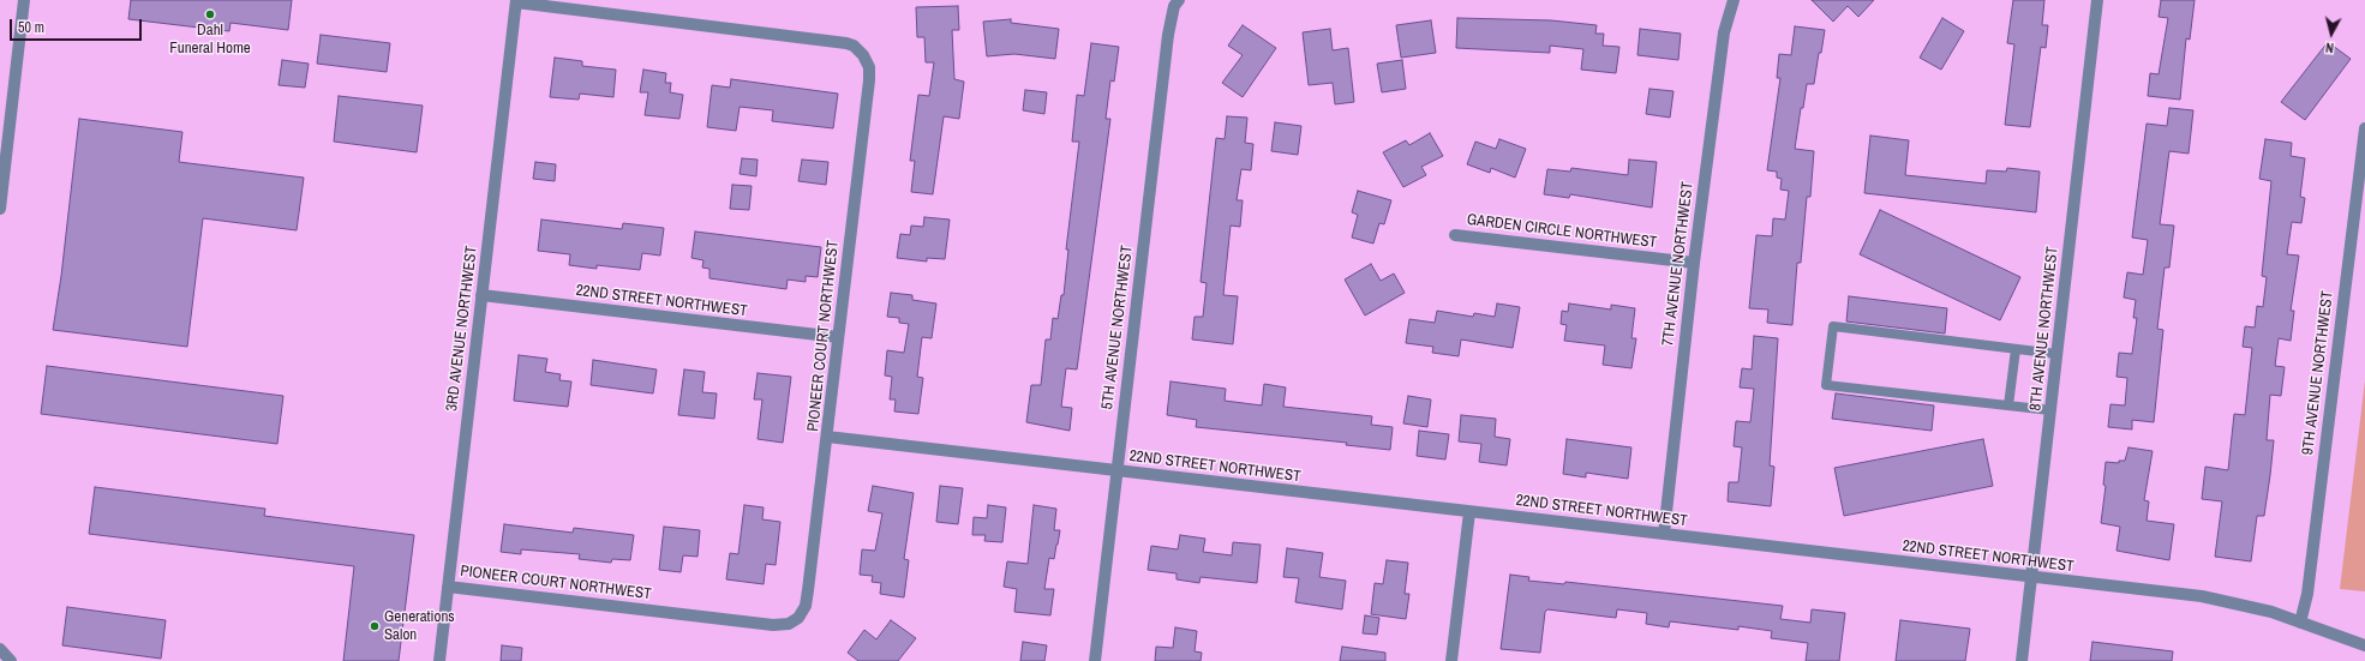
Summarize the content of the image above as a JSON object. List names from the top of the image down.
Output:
{
  "streets": {
    "street": [
      "GARDEN CIRCLE NORTHWEST",
      "7TH AVENUE NORTHWEST",
      "22ND STREET NORTHWEST",
      "5TH AVENUE NORTHWEST",
      "3RD AVENUE NORTHWEST",
      "8TH AVENUE NORTHWEST",
      "PIONEER COURT NORTHWEST",
      "9TH AVENUE NORTHWEST"
    ]
  },
  "crossings": [
    ["GARDEN CIRCLE NORTHWEST", "7TH AVENUE NORTHWEST"],
    ["7TH AVENUE NORTHWEST", "22ND STREET NORTHWEST"],
    ["22ND STREET NORTHWEST", "5TH AVENUE NORTHWEST"],
    ["22ND STREET NORTHWEST", "3RD AVENUE NORTHWEST"],
    ["22ND STREET NORTHWEST", "8TH AVENUE NORTHWEST"],
    ["22ND STREET NORTHWEST", "PIONEER COURT NORTHWEST"],
    ["22ND STREET NORTHWEST", "9TH AVENUE NORTHWEST"],
    ["3RD AVENUE NORTHWEST", "PIONEER COURT NORTHWEST"]
  ],
  "places": ["Dahl Funeral Home", "Generations Salon"],
  "scale_bar": "50 m",
  "north": "bottom"
}
